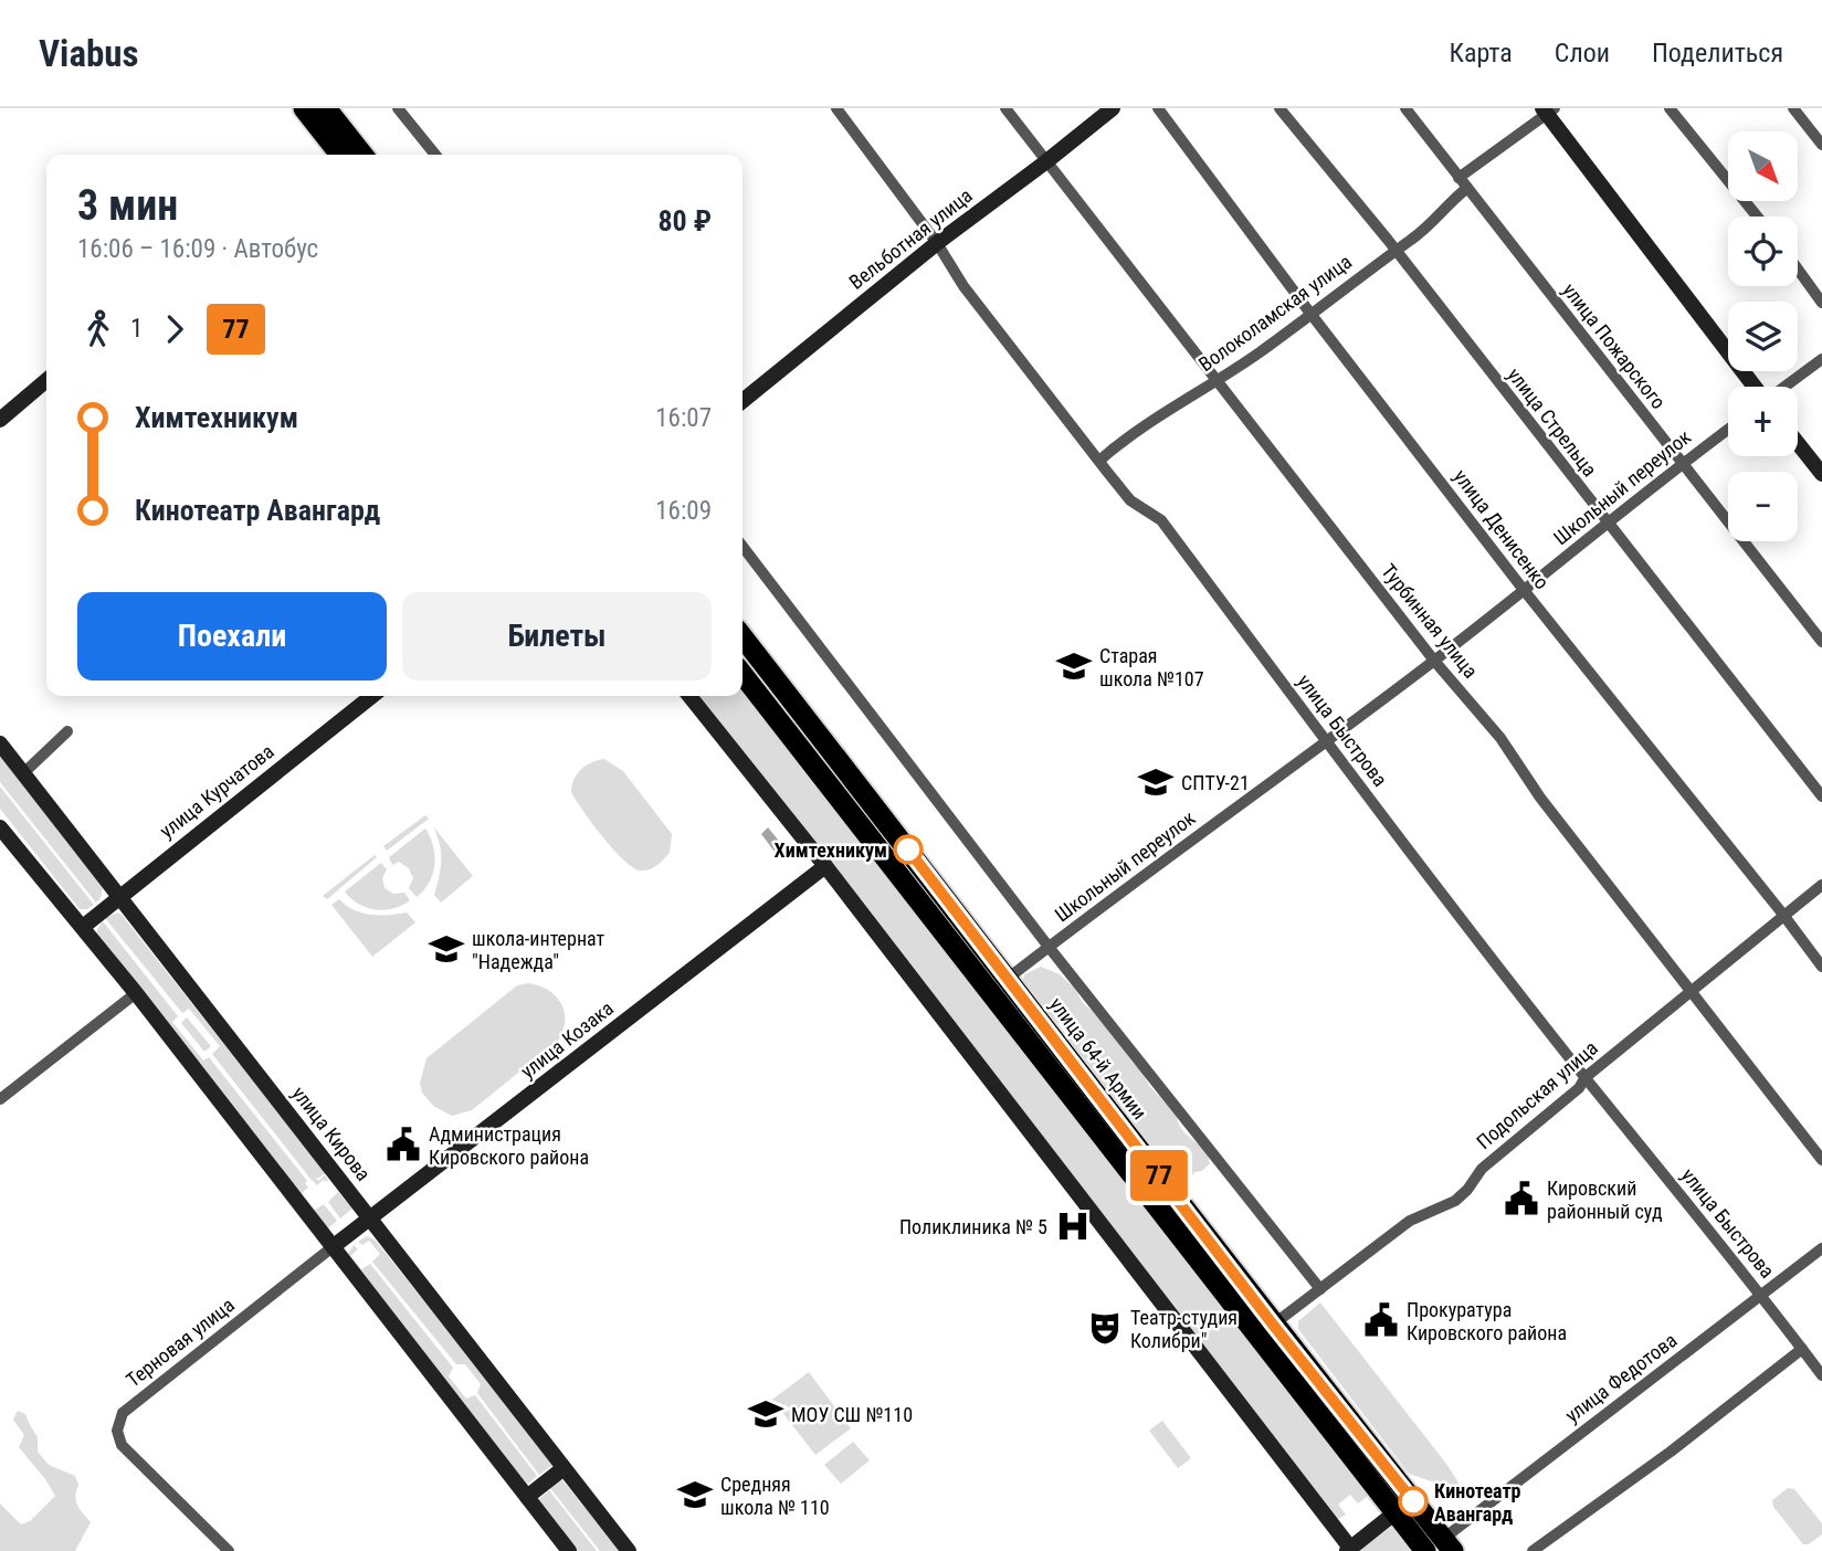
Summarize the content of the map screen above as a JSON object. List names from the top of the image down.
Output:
{
  "streets": {
    "highway": ["улица 64-й Армии"],
    "street": [
      "Вельботная улица",
      "Волоколамская улица",
      "улица Пожарского",
      "улица Стрельца",
      "Школьный переулок",
      "улица Денисенко",
      "Турбинная улица",
      "улица Быстрова",
      "улица Курчатова",
      "улица Козака",
      "Подольская улица",
      "улица Кирова",
      "Терновая улица",
      "улица Федотова"
    ]
  },
  "crossings": [
    ["Вельботная улица", "Турбинная улица"],
    ["Вельботная улица", "улица Быстрова"],
    ["Волоколамская улица", "улица Пожарского"],
    ["Волоколамская улица", "улица Стрельца"],
    ["Волоколамская улица", "улица Денисенко"],
    ["Волоколамская улица", "Турбинная улица"],
    ["Волоколамская улица", "улица Быстрова"],
    ["улица Пожарского", "Школьный переулок"],
    ["улица Стрельца", "Школьный переулок"],
    ["Школьный переулок", "улица Денисенко"],
    ["Школьный переулок", "Турбинная улица"],
    ["Школьный переулок", "улица Быстрова"],
    ["Школьный переулок", "улица 64-й Армии"],
    ["улица Денисенко", "Подольская улица"],
    ["Турбинная улица", "Подольская улица"],
    ["улица Быстрова", "Подольская улица"],
    ["улица Быстрова", "улица Федотова"],
    ["улица Курчатова", "улица Кирова"],
    ["улица Козака", "улица Кирова"],
    ["улица Козака", "Терновая улица"],
    ["улица 64-й Армии", "Подольская улица"],
    ["улица 64-й Армии", "улица Федотова"]
  ],
  "places": {
    "school or university": [
      "Старая школа №107",
      "СПТУ-21",
      "школа-интернат \"Надежда\"",
      "МОУ СШ №110",
      "Средняя школа № 110"
    ],
    "other": ["Химтехникум", "Кинотеатр Авангард"],
    "public building": ["Администрация Кировского района", "Кировский районный суд", "Прокуратура Кировского района"],
    "hospital": ["Поликлиника № 5"],
    "theatre": ["Театр-студия Колибри\""]
  },
  "lines": ["bus line 77"],
  "north": "bottom right",
  "page": {
    "header": "Viabus",
    "nav": ["Карта", "Слои", "Поделиться"],
    "on_map": "77",
    "map_buttons": ["+", "−"],
    "heading": ["3 мин", "16:06 – 16:09 · Автобус", "80 ₽"],
    "legs": ["1", "77"],
    "list": [
      {
        "name": "Химтехникум",
        "value": "16:07"
      },
      {
        "name": "Кинотеатр Авангард",
        "value": "16:09"
      }
    ],
    "buttons": ["Поехали", "Билеты"]
  }
}
